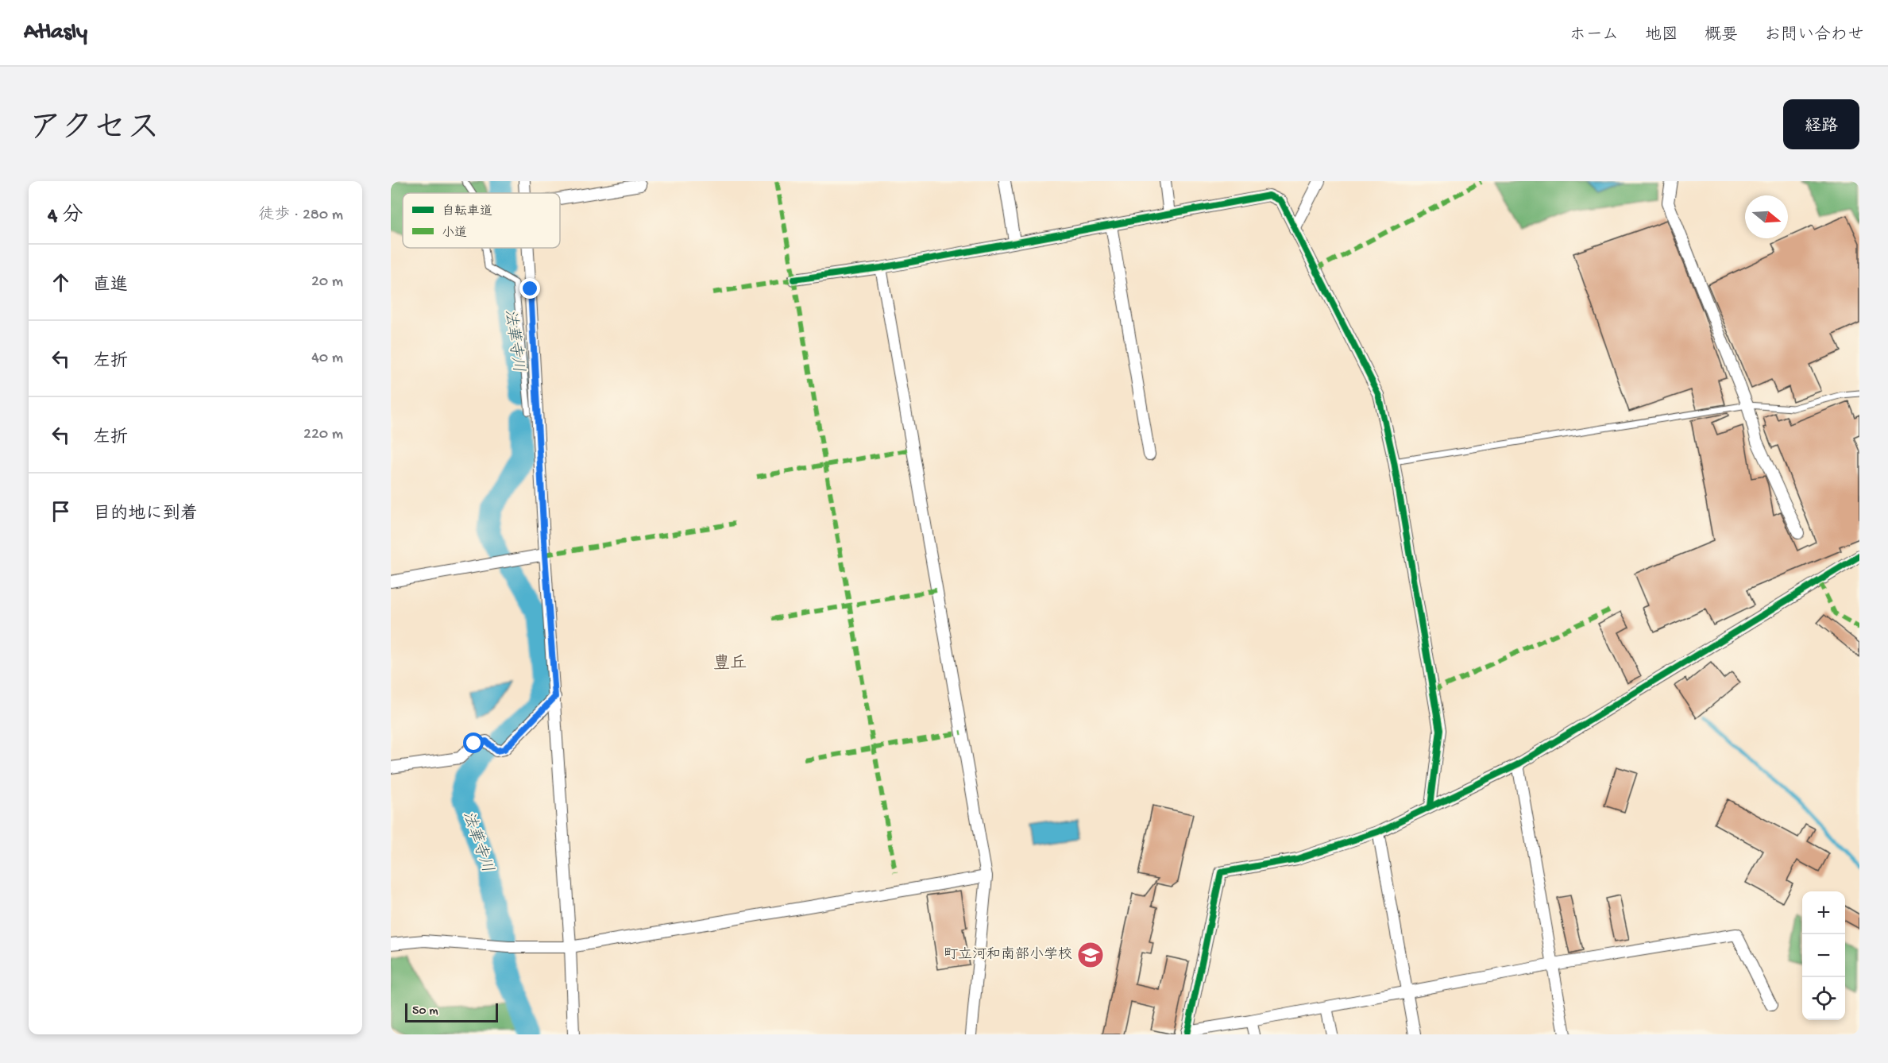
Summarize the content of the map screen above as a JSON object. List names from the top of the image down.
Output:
{
  "districts": ["豊丘"],
  "water": ["法華寺川"],
  "places": {
    "school or university": ["町立河和南部小学校"]
  },
  "legend": ["自転車道", "小道"],
  "scale_bar": "50 m",
  "north": "right",
  "page": {
    "header": "Atlasly",
    "nav": [
      "ホーム",
      "地図",
      "概要",
      "お問い合わせ"
    ],
    "title": "アクセス",
    "buttons": "経路",
    "heading": ["4 分", "徒歩 · 280 m"],
    "list": [
      ["直進", "20 m"],
      ["左折", "40 m"],
      ["左折", "220 m"],
      "目的地に到着"
    ],
    "map_buttons": ["+", "−"],
    "scale": "50 m"
  }
}
